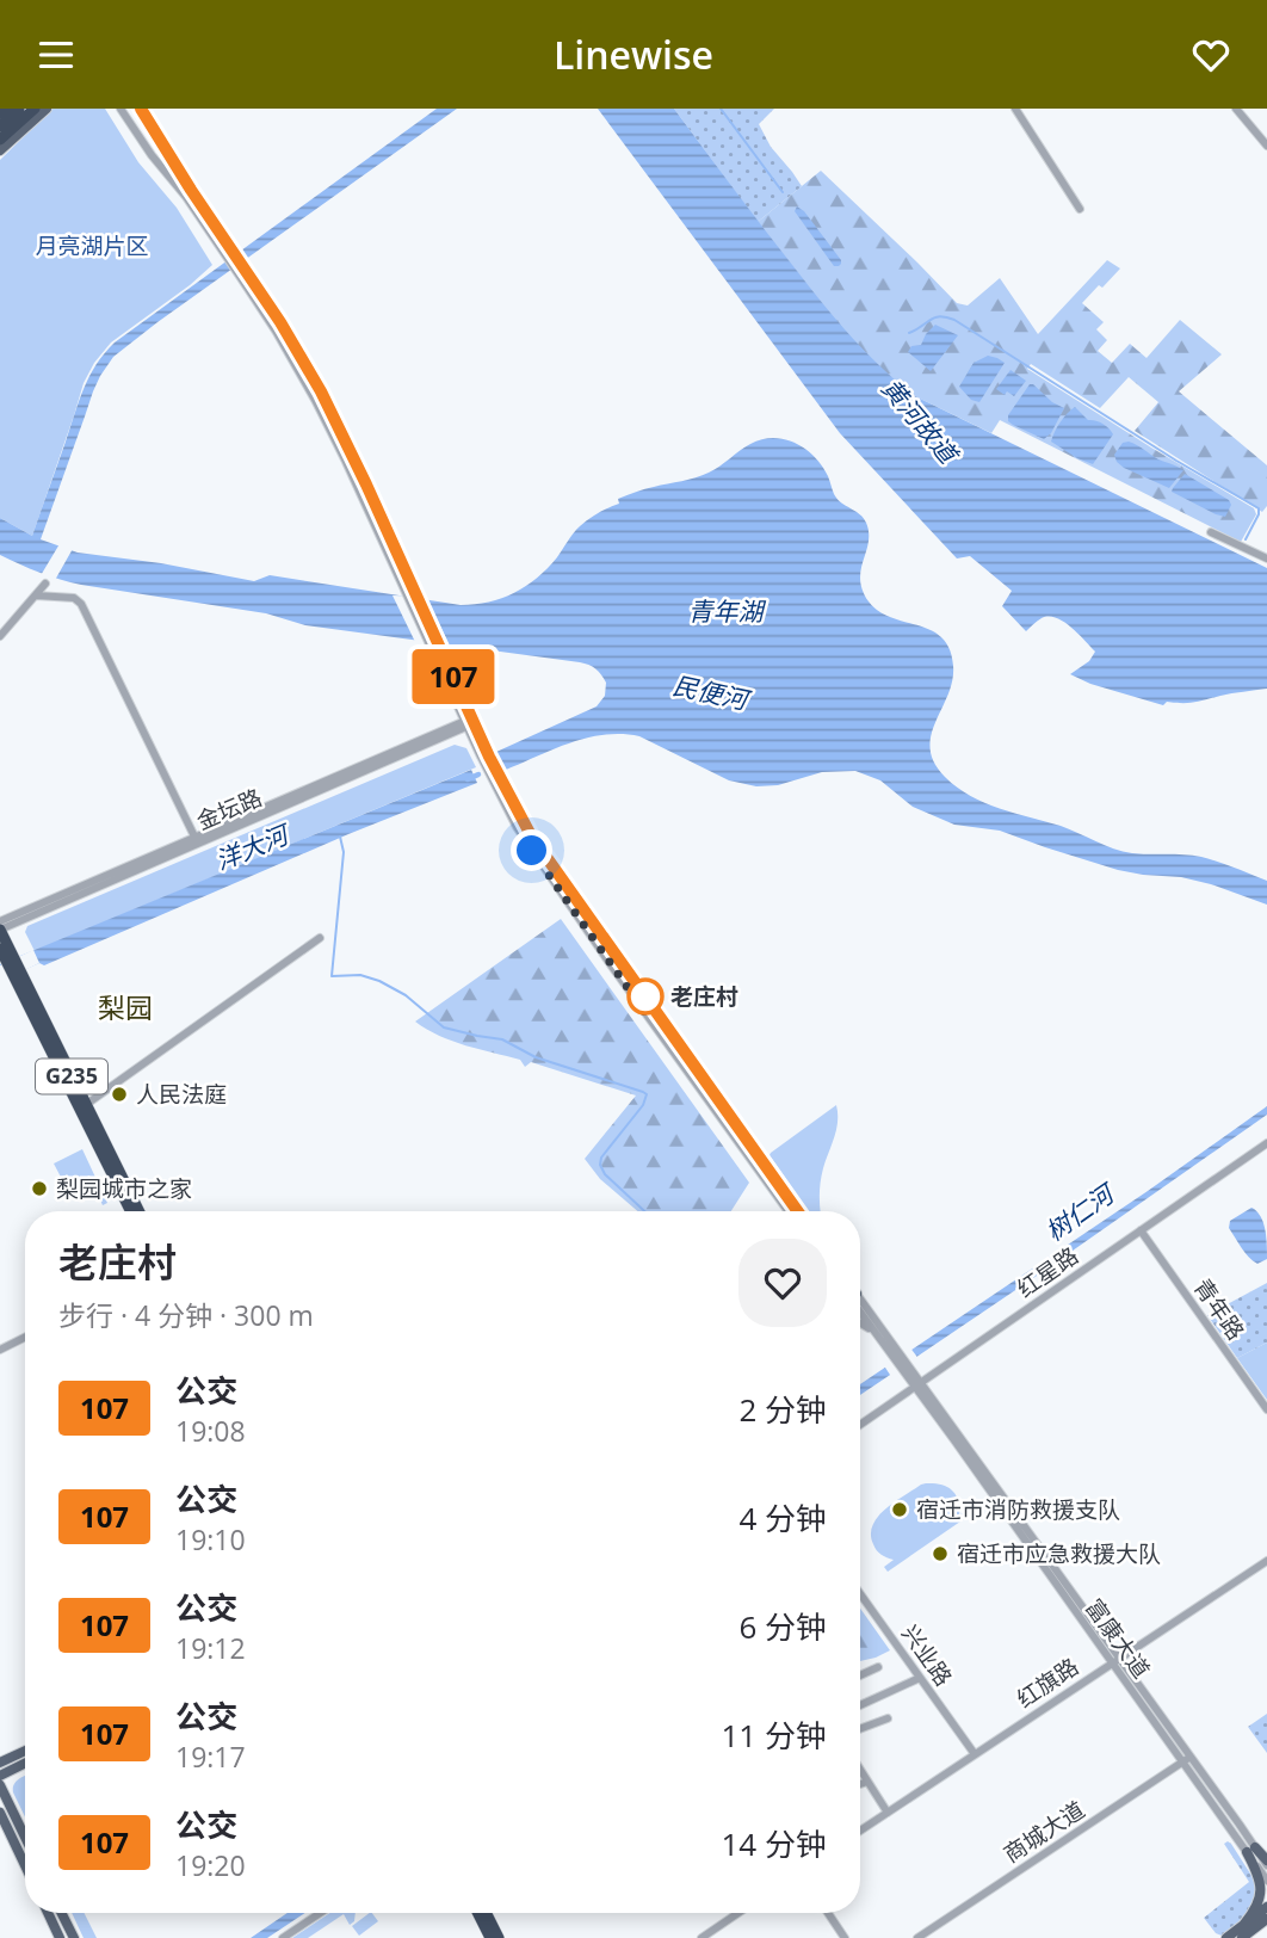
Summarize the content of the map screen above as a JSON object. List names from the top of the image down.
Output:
{
  "streets": {
    "highway": ["G235"],
    "street": [
      "金坛路",
      "红星路",
      "青年路",
      "富康大道",
      "兴业路",
      "红旗路",
      "商城大道"
    ]
  },
  "crossings": [
    ["金坛路", "G235"],
    ["红星路", "青年路"],
    ["红星路", "富康大道"],
    ["富康大道", "红旗路"],
    ["富康大道", "商城大道"],
    ["兴业路", "红旗路"]
  ],
  "districts": ["梨园"],
  "water": [
    "黄河故道",
    "青年湖",
    "民便河",
    "洋大河",
    "树仁河"
  ],
  "parks": ["月亮湖片区"],
  "places": [
    "老庄村",
    "人民法庭",
    "梨园城市之家",
    "宿迁市消防救援支队",
    "宿迁市应急救援大队"
  ],
  "lines": ["bus line 107"],
  "page": {
    "header": "Linewise",
    "on_map": "107",
    "heading": ["老庄村", "步行 · 4 分钟 · 300 m"],
    "list": [
      {
        "mark": "107",
        "name": "公交",
        "note": "19:08",
        "value": "2 分钟"
      },
      {
        "mark": "107",
        "name": "公交",
        "note": "19:10",
        "value": "4 分钟"
      },
      {
        "mark": "107",
        "name": "公交",
        "note": "19:12",
        "value": "6 分钟"
      },
      {
        "mark": "107",
        "name": "公交",
        "note": "19:17",
        "value": "11 分钟"
      },
      {
        "mark": "107",
        "name": "公交",
        "note": "19:20",
        "value": "14 分钟"
      }
    ]
  }
}
